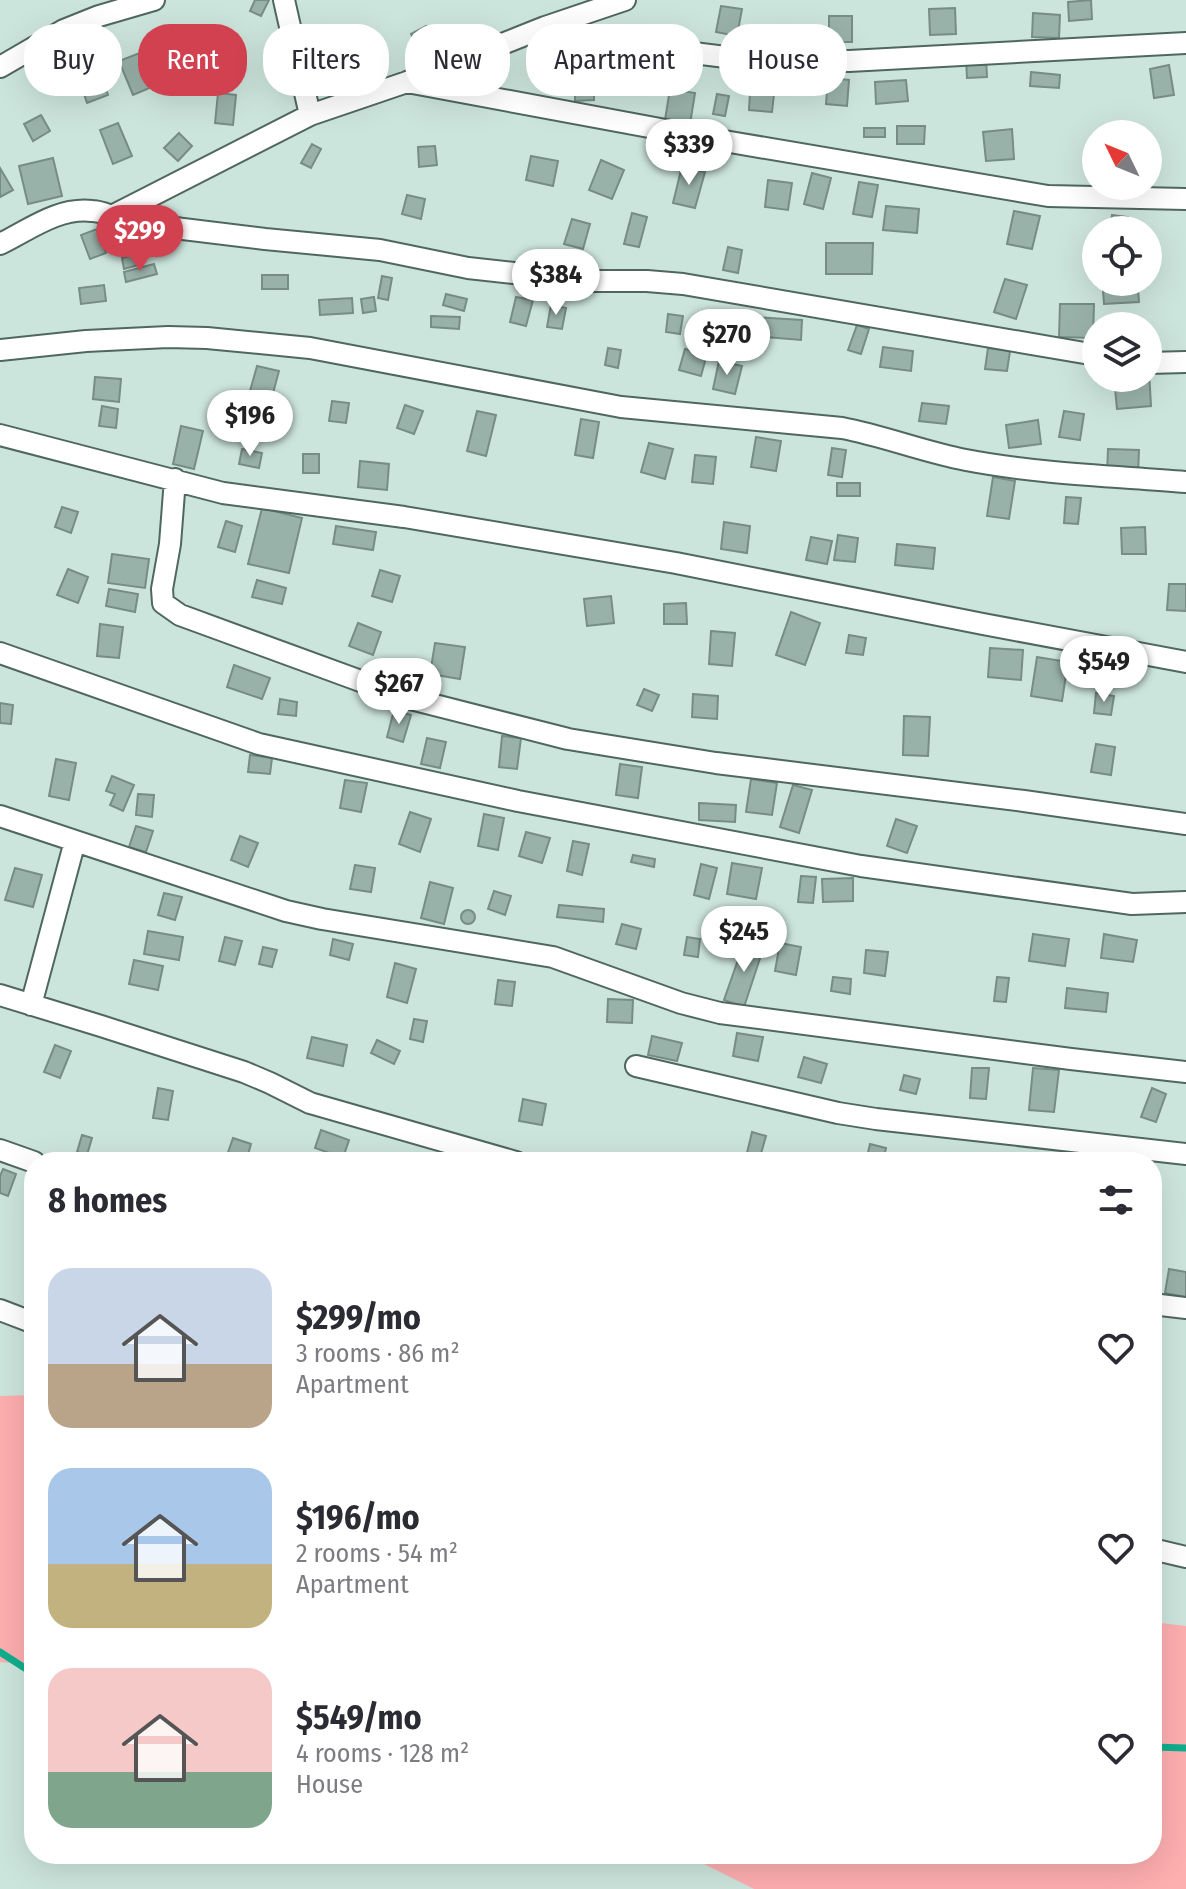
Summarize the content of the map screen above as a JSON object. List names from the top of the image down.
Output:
{
  "north": "top left",
  "page": {
    "chip": [
      "Buy",
      "Rent",
      "Filters",
      "New",
      "Apartment",
      "House"
    ],
    "price": [
      "$339",
      "$299",
      "$384",
      "$270",
      "$196",
      "$549",
      "$267",
      "$245"
    ],
    "heading": "8 homes",
    "list": [
      {
        "name": "$299/mo",
        "note": "3 rooms · 86 m² · Apartment"
      },
      {
        "name": "$196/mo",
        "note": "2 rooms · 54 m² · Apartment"
      },
      {
        "name": "$549/mo",
        "note": "4 rooms · 128 m² · House"
      }
    ]
  }
}
